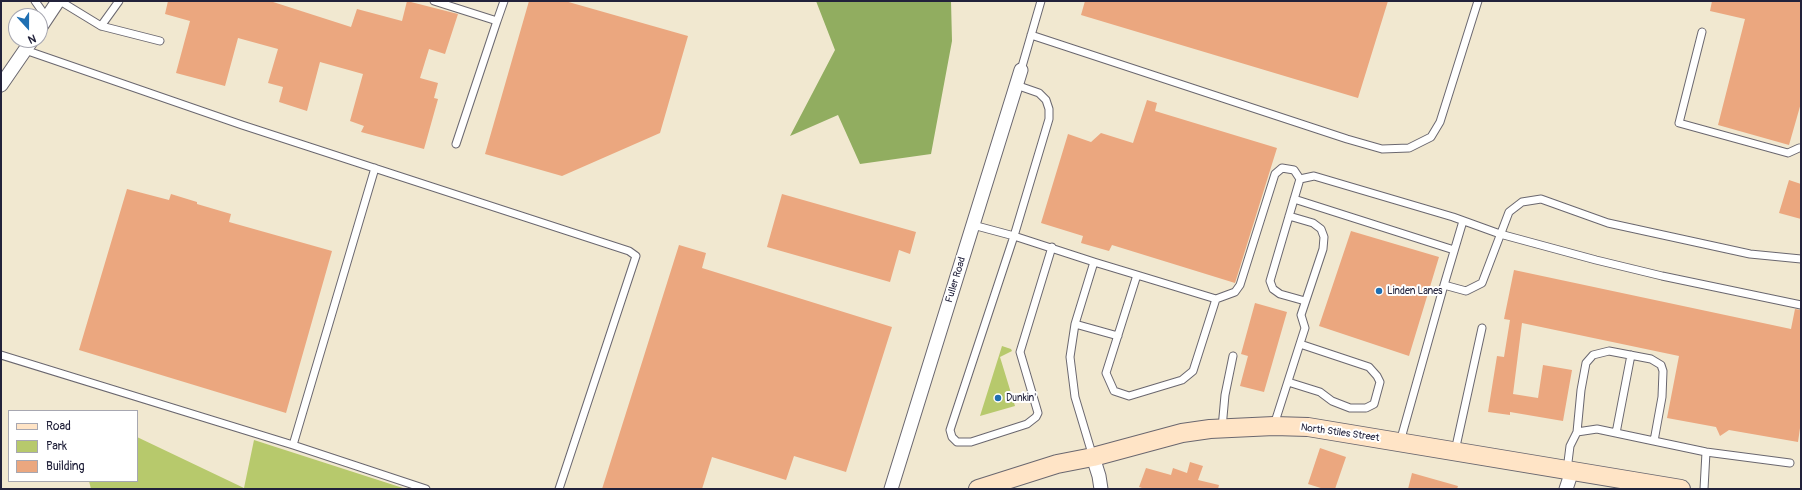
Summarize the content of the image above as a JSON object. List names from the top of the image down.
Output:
{
  "streets": {
    "main road": ["North Stiles Street"],
    "street": ["Fuller Road"]
  },
  "places": ["Linden Lanes", "Dunkin'"],
  "legend": ["Road", "Park", "Building"],
  "north": "bottom"
}
